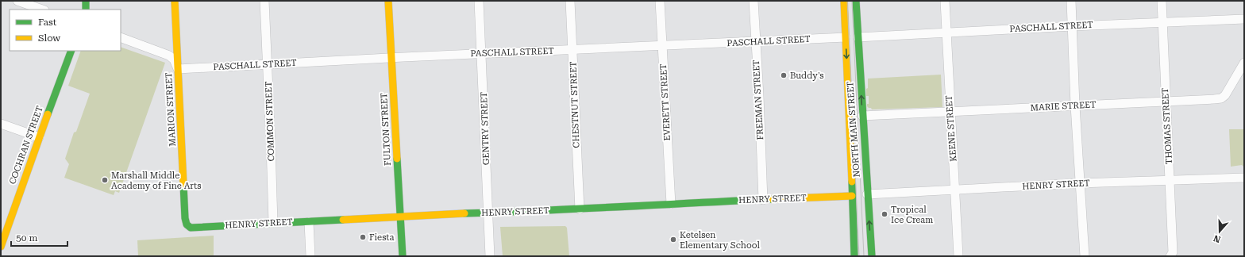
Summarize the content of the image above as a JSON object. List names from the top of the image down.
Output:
{
  "streets": {
    "street": [
      "PASCHALL STREET",
      "FREEMAN STREET",
      "EVERETT STREET",
      "CHESTNUT STREET",
      "MARIE STREET",
      "MARION STREET",
      "COMMON STREET",
      "THOMAS STREET",
      "GENTRY STREET",
      "KEENE STREET",
      "FULTON STREET",
      "NORTH MAIN STREET",
      "COCHRAN STREET",
      "HENRY STREET"
    ]
  },
  "crossings": [
    ["PASCHALL STREET", "FREEMAN STREET"],
    ["PASCHALL STREET", "EVERETT STREET"],
    ["PASCHALL STREET", "CHESTNUT STREET"],
    ["PASCHALL STREET", "MARION STREET"],
    ["PASCHALL STREET", "COMMON STREET"],
    ["PASCHALL STREET", "THOMAS STREET"],
    ["PASCHALL STREET", "GENTRY STREET"],
    ["PASCHALL STREET", "KEENE STREET"],
    ["PASCHALL STREET", "FULTON STREET"],
    ["PASCHALL STREET", "NORTH MAIN STREET"],
    ["FREEMAN STREET", "HENRY STREET"],
    ["EVERETT STREET", "HENRY STREET"],
    ["CHESTNUT STREET", "HENRY STREET"],
    ["MARIE STREET", "THOMAS STREET"],
    ["MARIE STREET", "KEENE STREET"],
    ["MARIE STREET", "NORTH MAIN STREET"],
    ["MARION STREET", "HENRY STREET"],
    ["COMMON STREET", "HENRY STREET"],
    ["THOMAS STREET", "HENRY STREET"],
    ["GENTRY STREET", "HENRY STREET"],
    ["KEENE STREET", "HENRY STREET"],
    ["FULTON STREET", "HENRY STREET"],
    ["NORTH MAIN STREET", "HENRY STREET"]
  ],
  "places": [
    "Buddy's",
    "Marshall Middle Academy of Fine Arts",
    "Tropical Ice Cream",
    "Fiesta",
    "Ketelsen Elementary School"
  ],
  "legend": ["Fast", "Slow"],
  "scale_bar": "50 m",
  "north": "bottom"
}
